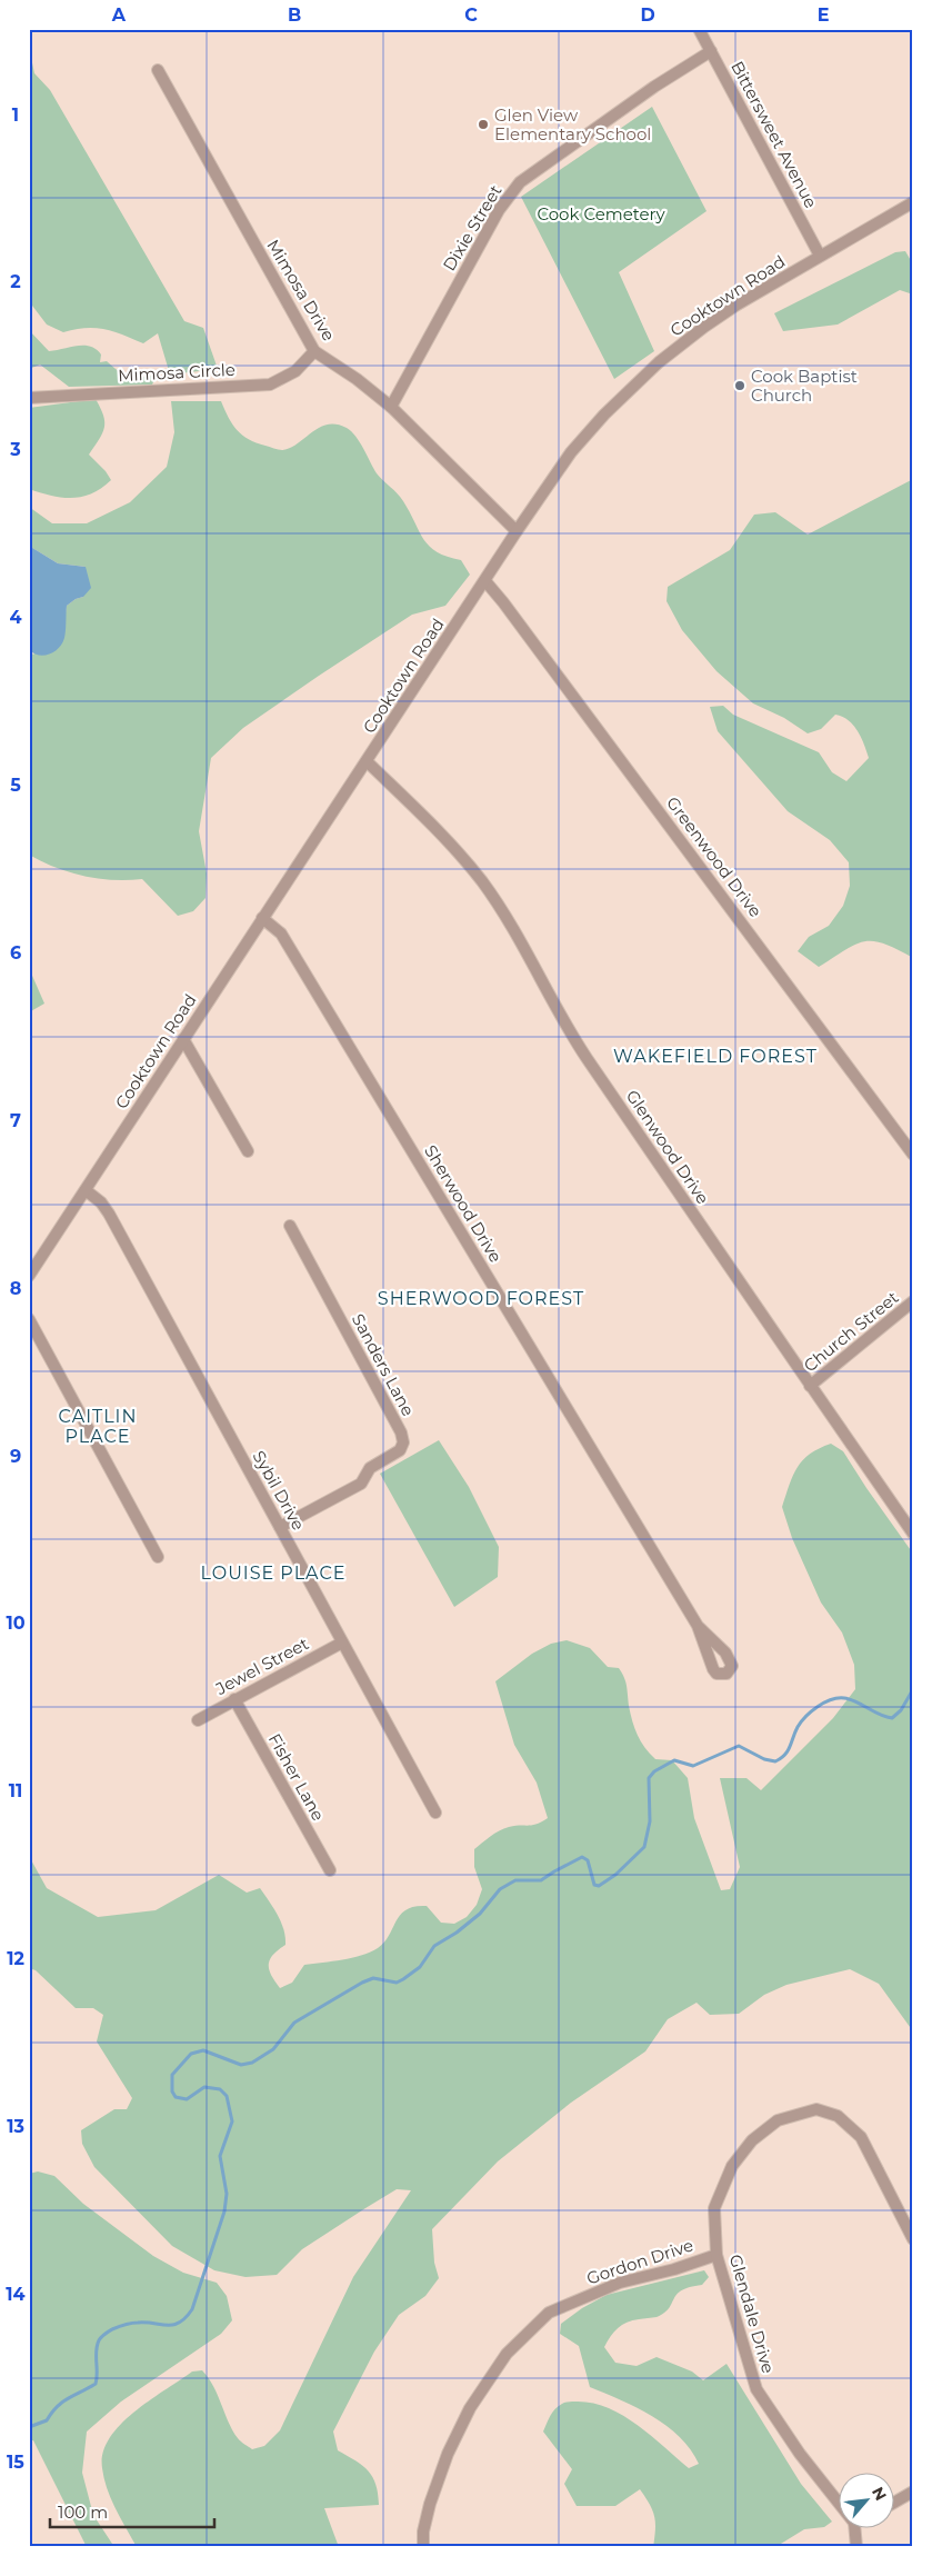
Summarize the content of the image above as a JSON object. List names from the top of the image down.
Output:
{
  "streets": {
    "street": [
      "Bittersweet Avenue",
      "Dixie Street",
      "Mimosa Drive",
      "Cooktown Road",
      "Mimosa Circle",
      "Greenwood Drive",
      "Glenwood Drive",
      "Sherwood Drive",
      "Church Street",
      "Sanders Lane",
      "Sybil Drive",
      "Jewel Street",
      "Fisher Lane",
      "Gordon Drive",
      "Glendale Drive"
    ]
  },
  "crossings": [
    ["Bittersweet Avenue", "Dixie Street"],
    ["Bittersweet Avenue", "Cooktown Road"],
    ["Dixie Street", "Mimosa Drive"],
    ["Mimosa Drive", "Cooktown Road"],
    ["Mimosa Drive", "Mimosa Circle"],
    ["Cooktown Road", "Greenwood Drive"],
    ["Cooktown Road", "Glenwood Drive"],
    ["Cooktown Road", "Sherwood Drive"],
    ["Cooktown Road", "Sybil Drive"],
    ["Glenwood Drive", "Church Street"],
    ["Sanders Lane", "Sybil Drive"],
    ["Sybil Drive", "Jewel Street"],
    ["Jewel Street", "Fisher Lane"],
    ["Gordon Drive", "Glendale Drive"]
  ],
  "districts": [
    "WAKEFIELD FOREST",
    "SHERWOOD FOREST",
    "CAITLIN PLACE",
    "LOUISE PLACE"
  ],
  "parks": ["Cook Cemetery"],
  "places": ["Glen View Elementary School", "Cook Baptist Church"],
  "scale_bar": "100 m",
  "north": "top right",
  "grid": {
    "columns": [
      "A",
      "B",
      "C",
      "D",
      "E"
    ],
    "rows": [
      "1",
      "2",
      "3",
      "4",
      "5",
      "6",
      "7",
      "8",
      "9",
      "10",
      "11",
      "12",
      "13",
      "14",
      "15"
    ]
  }
}
